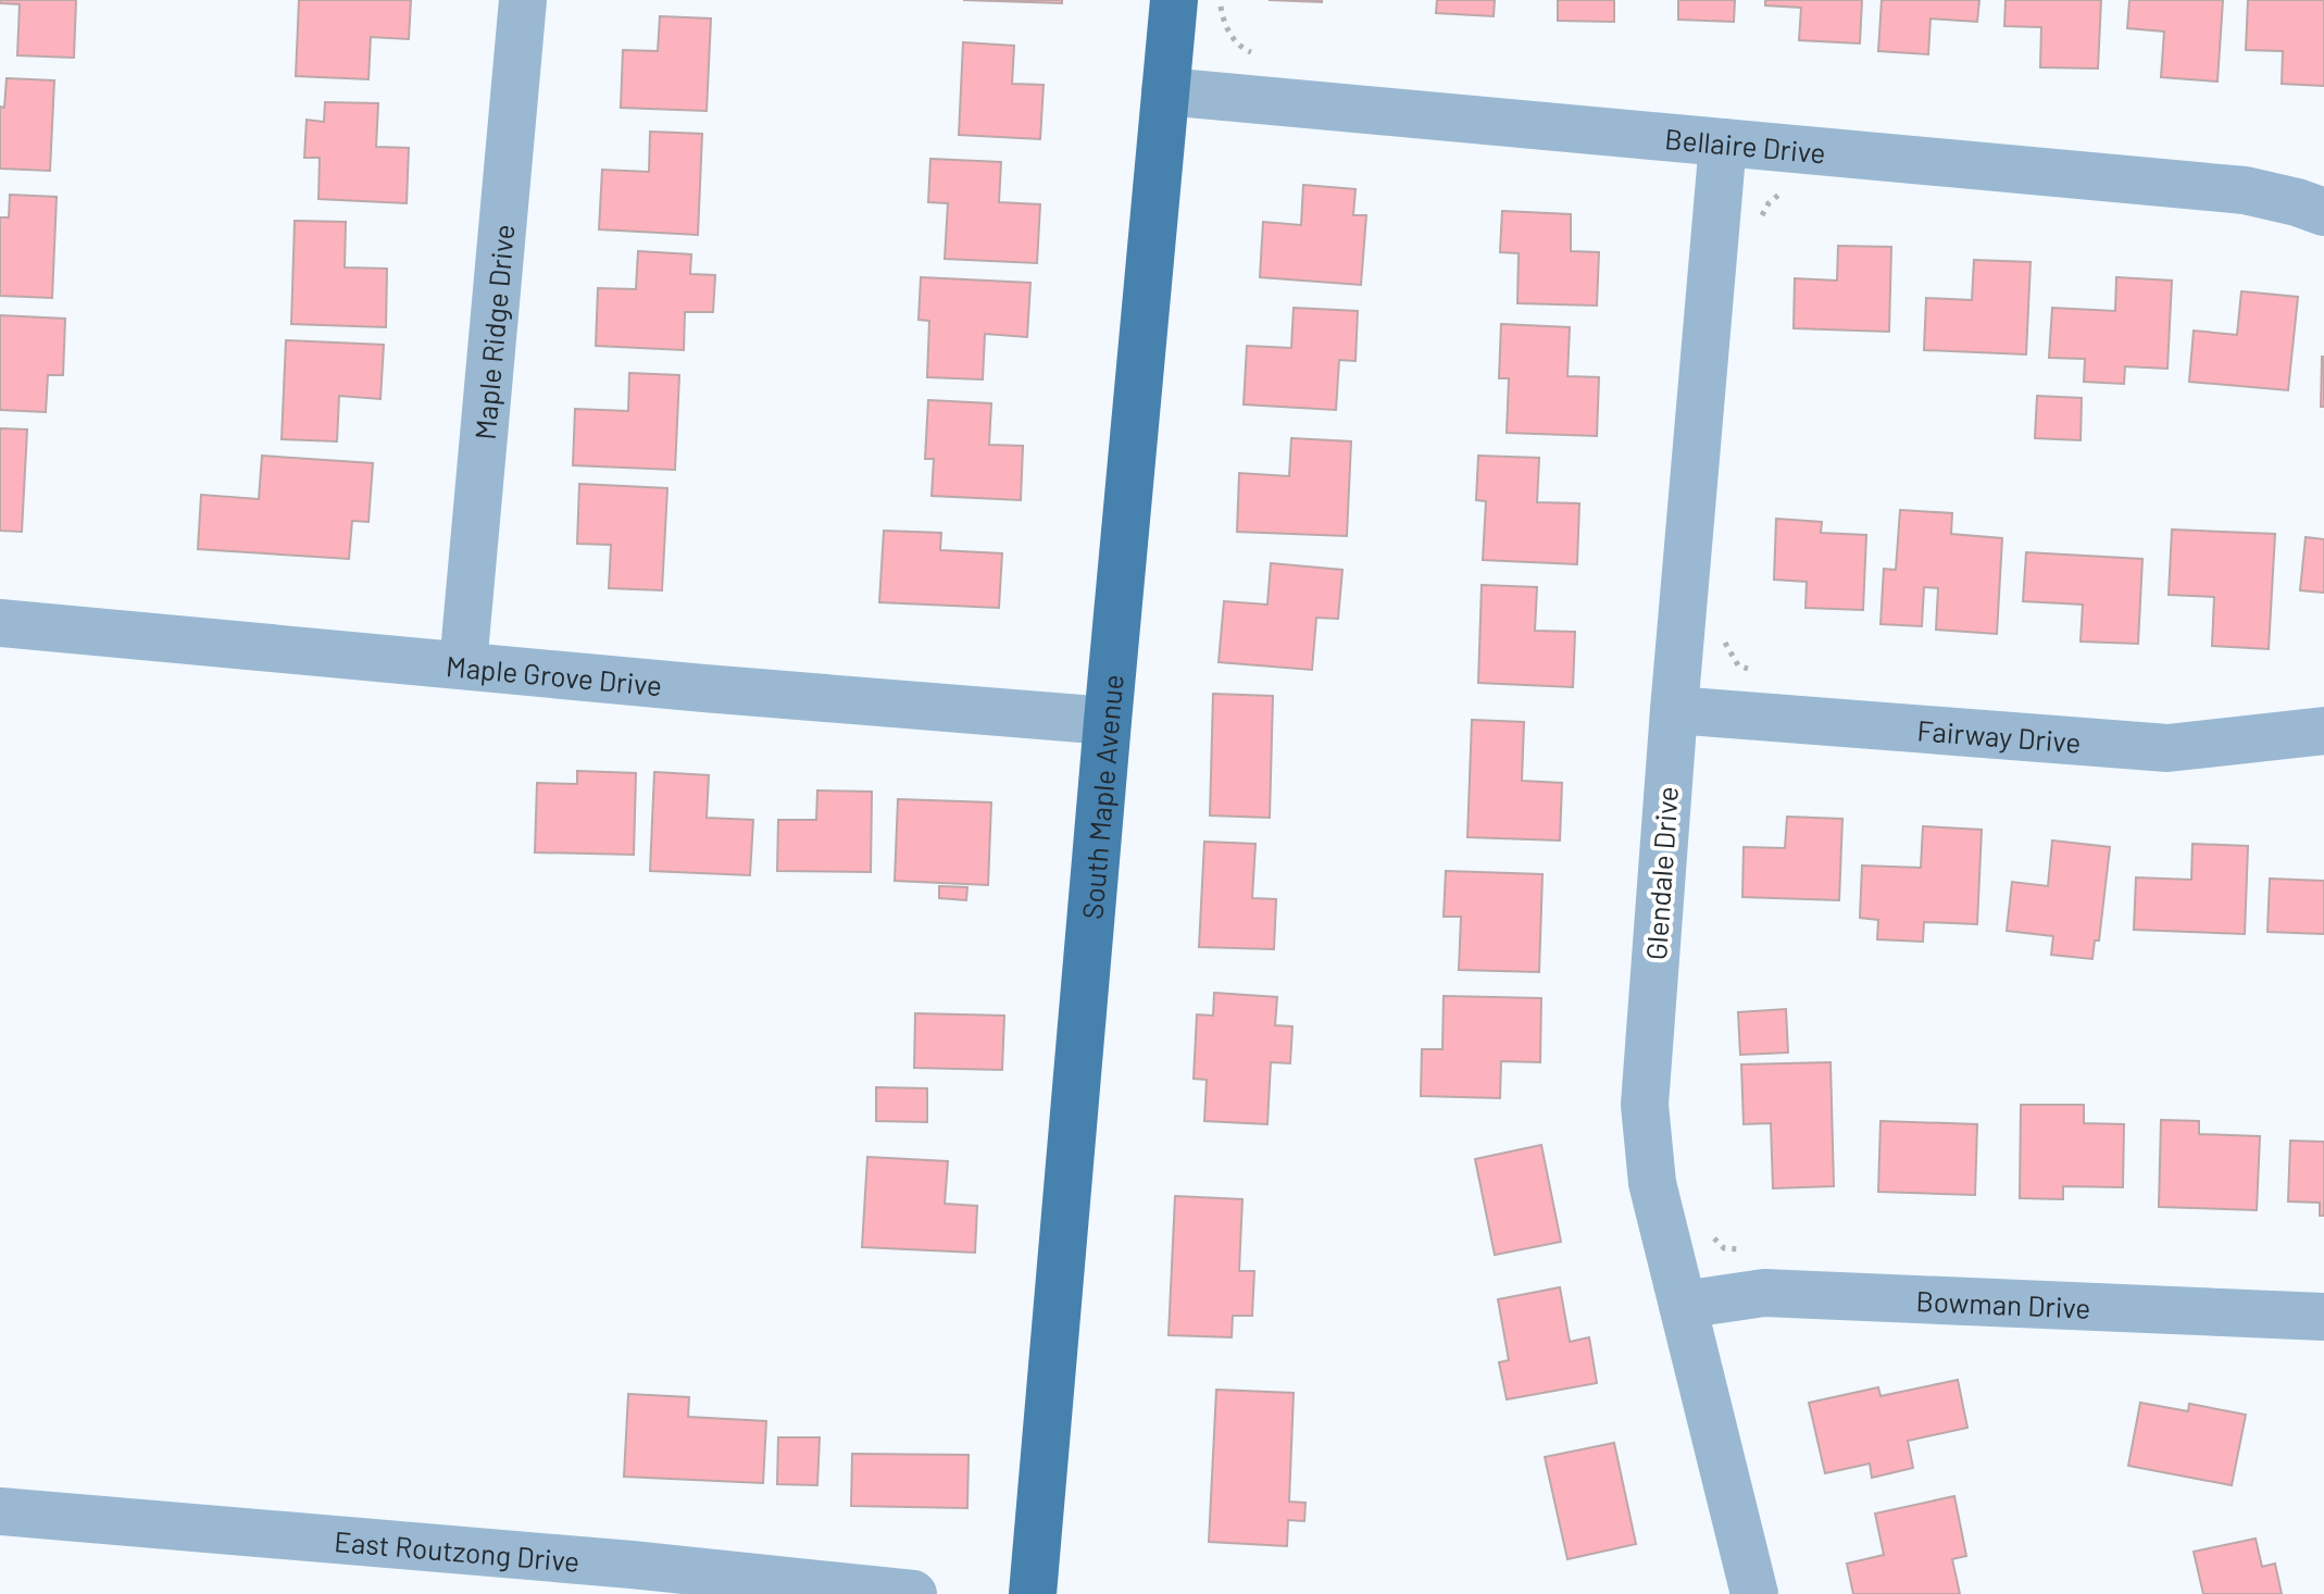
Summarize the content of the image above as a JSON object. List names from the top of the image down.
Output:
{
  "streets": {
    "main road": ["South Maple Avenue"],
    "street": [
      "Bellaire Drive",
      "Maple Ridge Drive",
      "Maple Grove Drive",
      "Fairway Drive",
      "Glendale Drive",
      "Bowman Drive",
      "East Routzong Drive"
    ]
  },
  "crossings": [
    ["Bellaire Drive", "South Maple Avenue"],
    ["Bellaire Drive", "Glendale Drive"],
    ["Maple Ridge Drive", "Maple Grove Drive"],
    ["Maple Grove Drive", "South Maple Avenue"],
    ["Fairway Drive", "Glendale Drive"],
    ["Glendale Drive", "Bowman Drive"]
  ]
}
